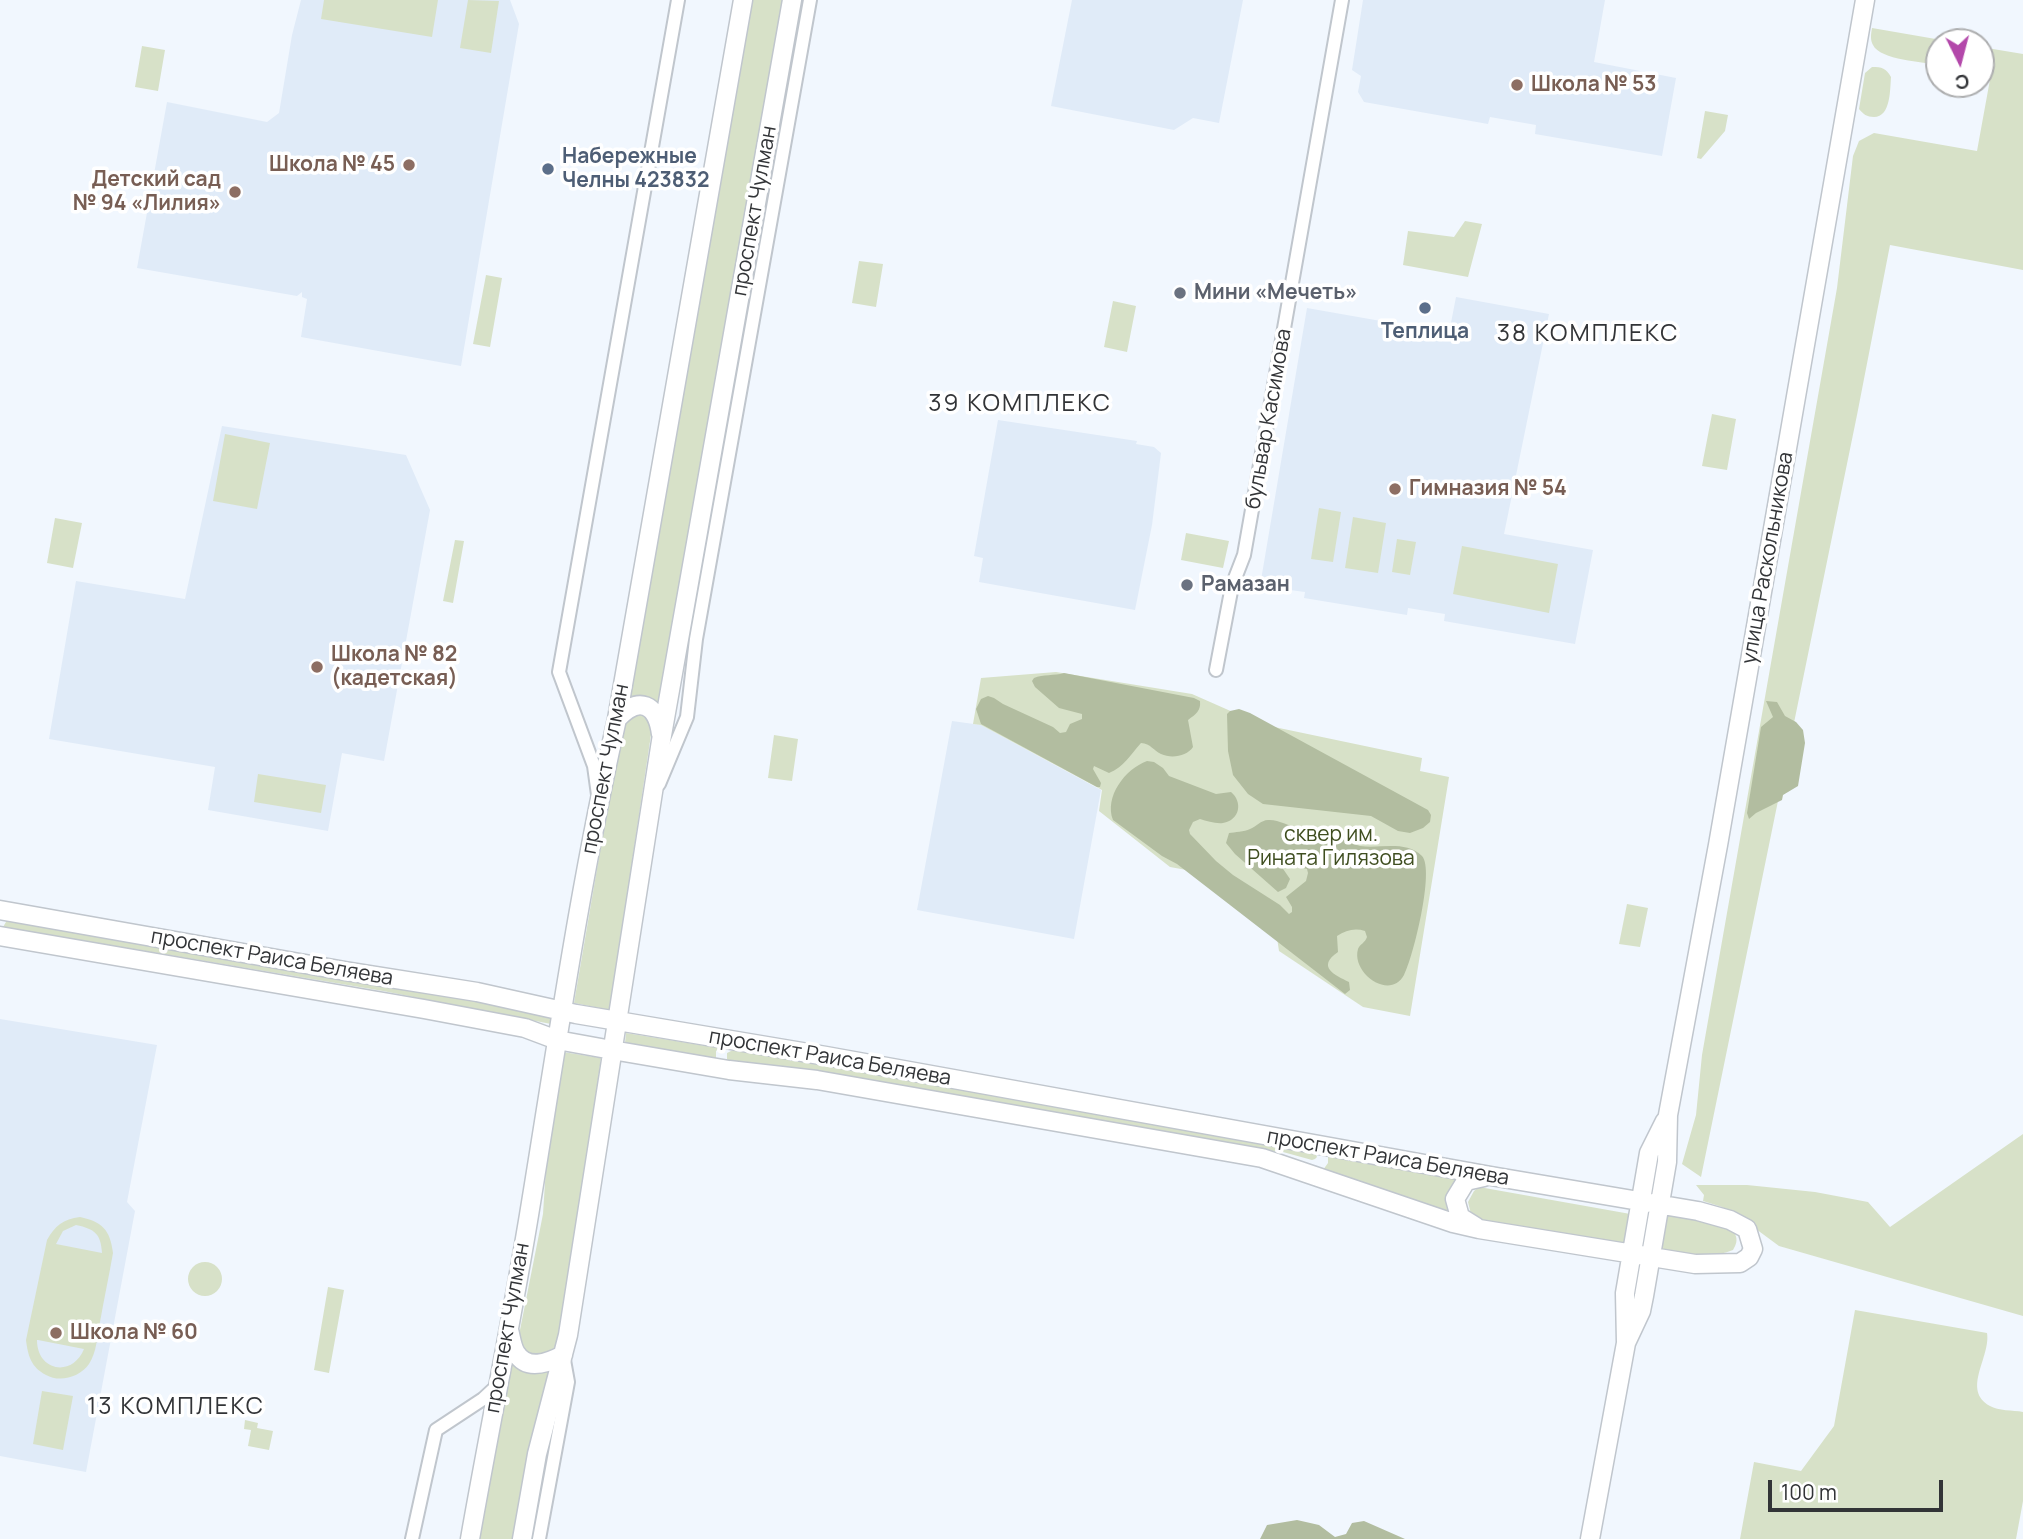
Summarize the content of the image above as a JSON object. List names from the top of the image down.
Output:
{
  "streets": {
    "street": [
      "проспект Чулман",
      "бульвар Касимова",
      "улица Раскольникова",
      "проспект Раиса Беляева"
    ]
  },
  "crossings": [
    ["проспект Чулман", "проспект Раиса Беляева"],
    ["улица Раскольникова", "проспект Раиса Беляева"]
  ],
  "districts": ["38 КОМПЛЕКС", "39 КОМПЛЕКС", "13 КОМПЛЕКС"],
  "parks": ["сквер им. Рината Гилязова"],
  "places": [
    "Школа № 53",
    "Школа № 45",
    "Набережные Челны 423832",
    "Детский сад № 94 «Лилия»",
    "Мини «Мечеть»",
    "Теплица",
    "Гимназия № 54",
    "Рамазан",
    "Школа № 82 (кадетская)",
    "Школа № 60"
  ],
  "scale_bar": "100 m",
  "north": "bottom"
}
